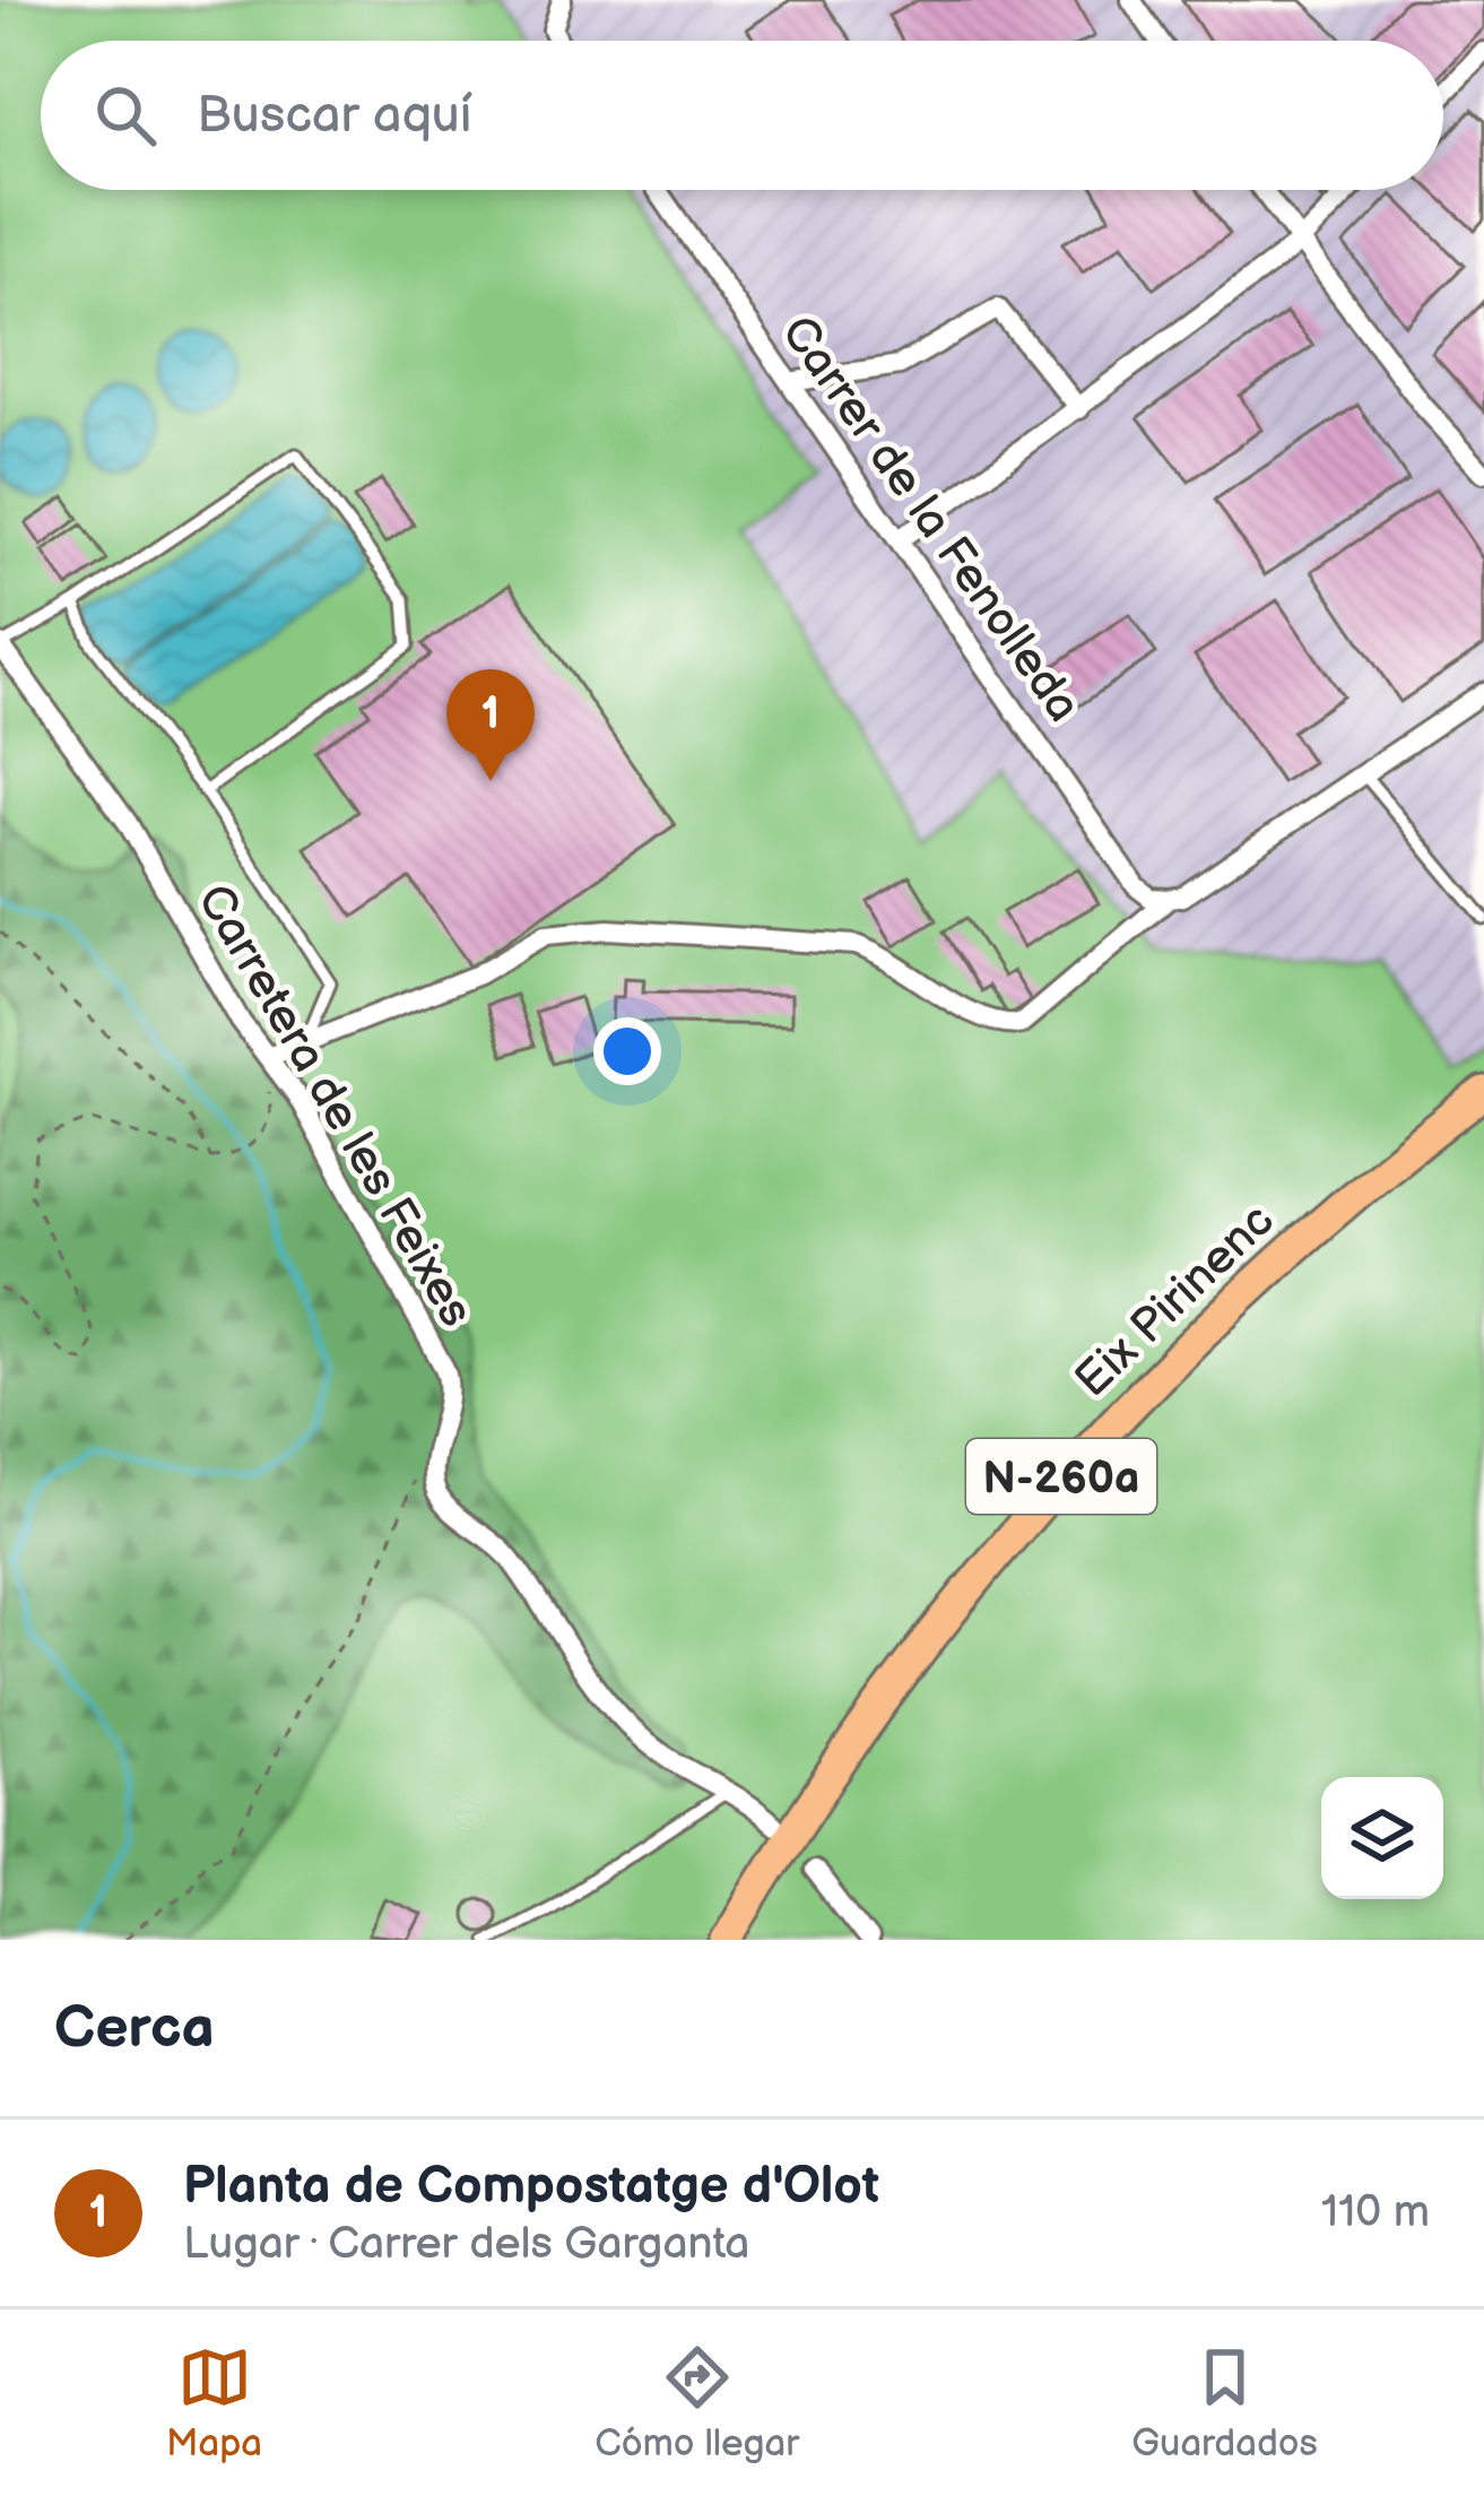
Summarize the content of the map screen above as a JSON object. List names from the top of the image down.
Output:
{
  "streets": {
    "main road": ["Eix Pirinenc", "N-260a"],
    "street": ["Carrer de la Fenolleda", "Carretera de les Feixes"]
  },
  "page": {
    "search": "Buscar aquí",
    "pins": "1",
    "heading": "Cerca",
    "list": [
      {
        "mark": "1",
        "name": "Planta de Compostatge d'Olot",
        "note": "Lugar · Carrer dels Garganta",
        "value": "110 m"
      }
    ],
    "nav": ["Mapa", "Cómo llegar", "Guardados"]
  }
}
